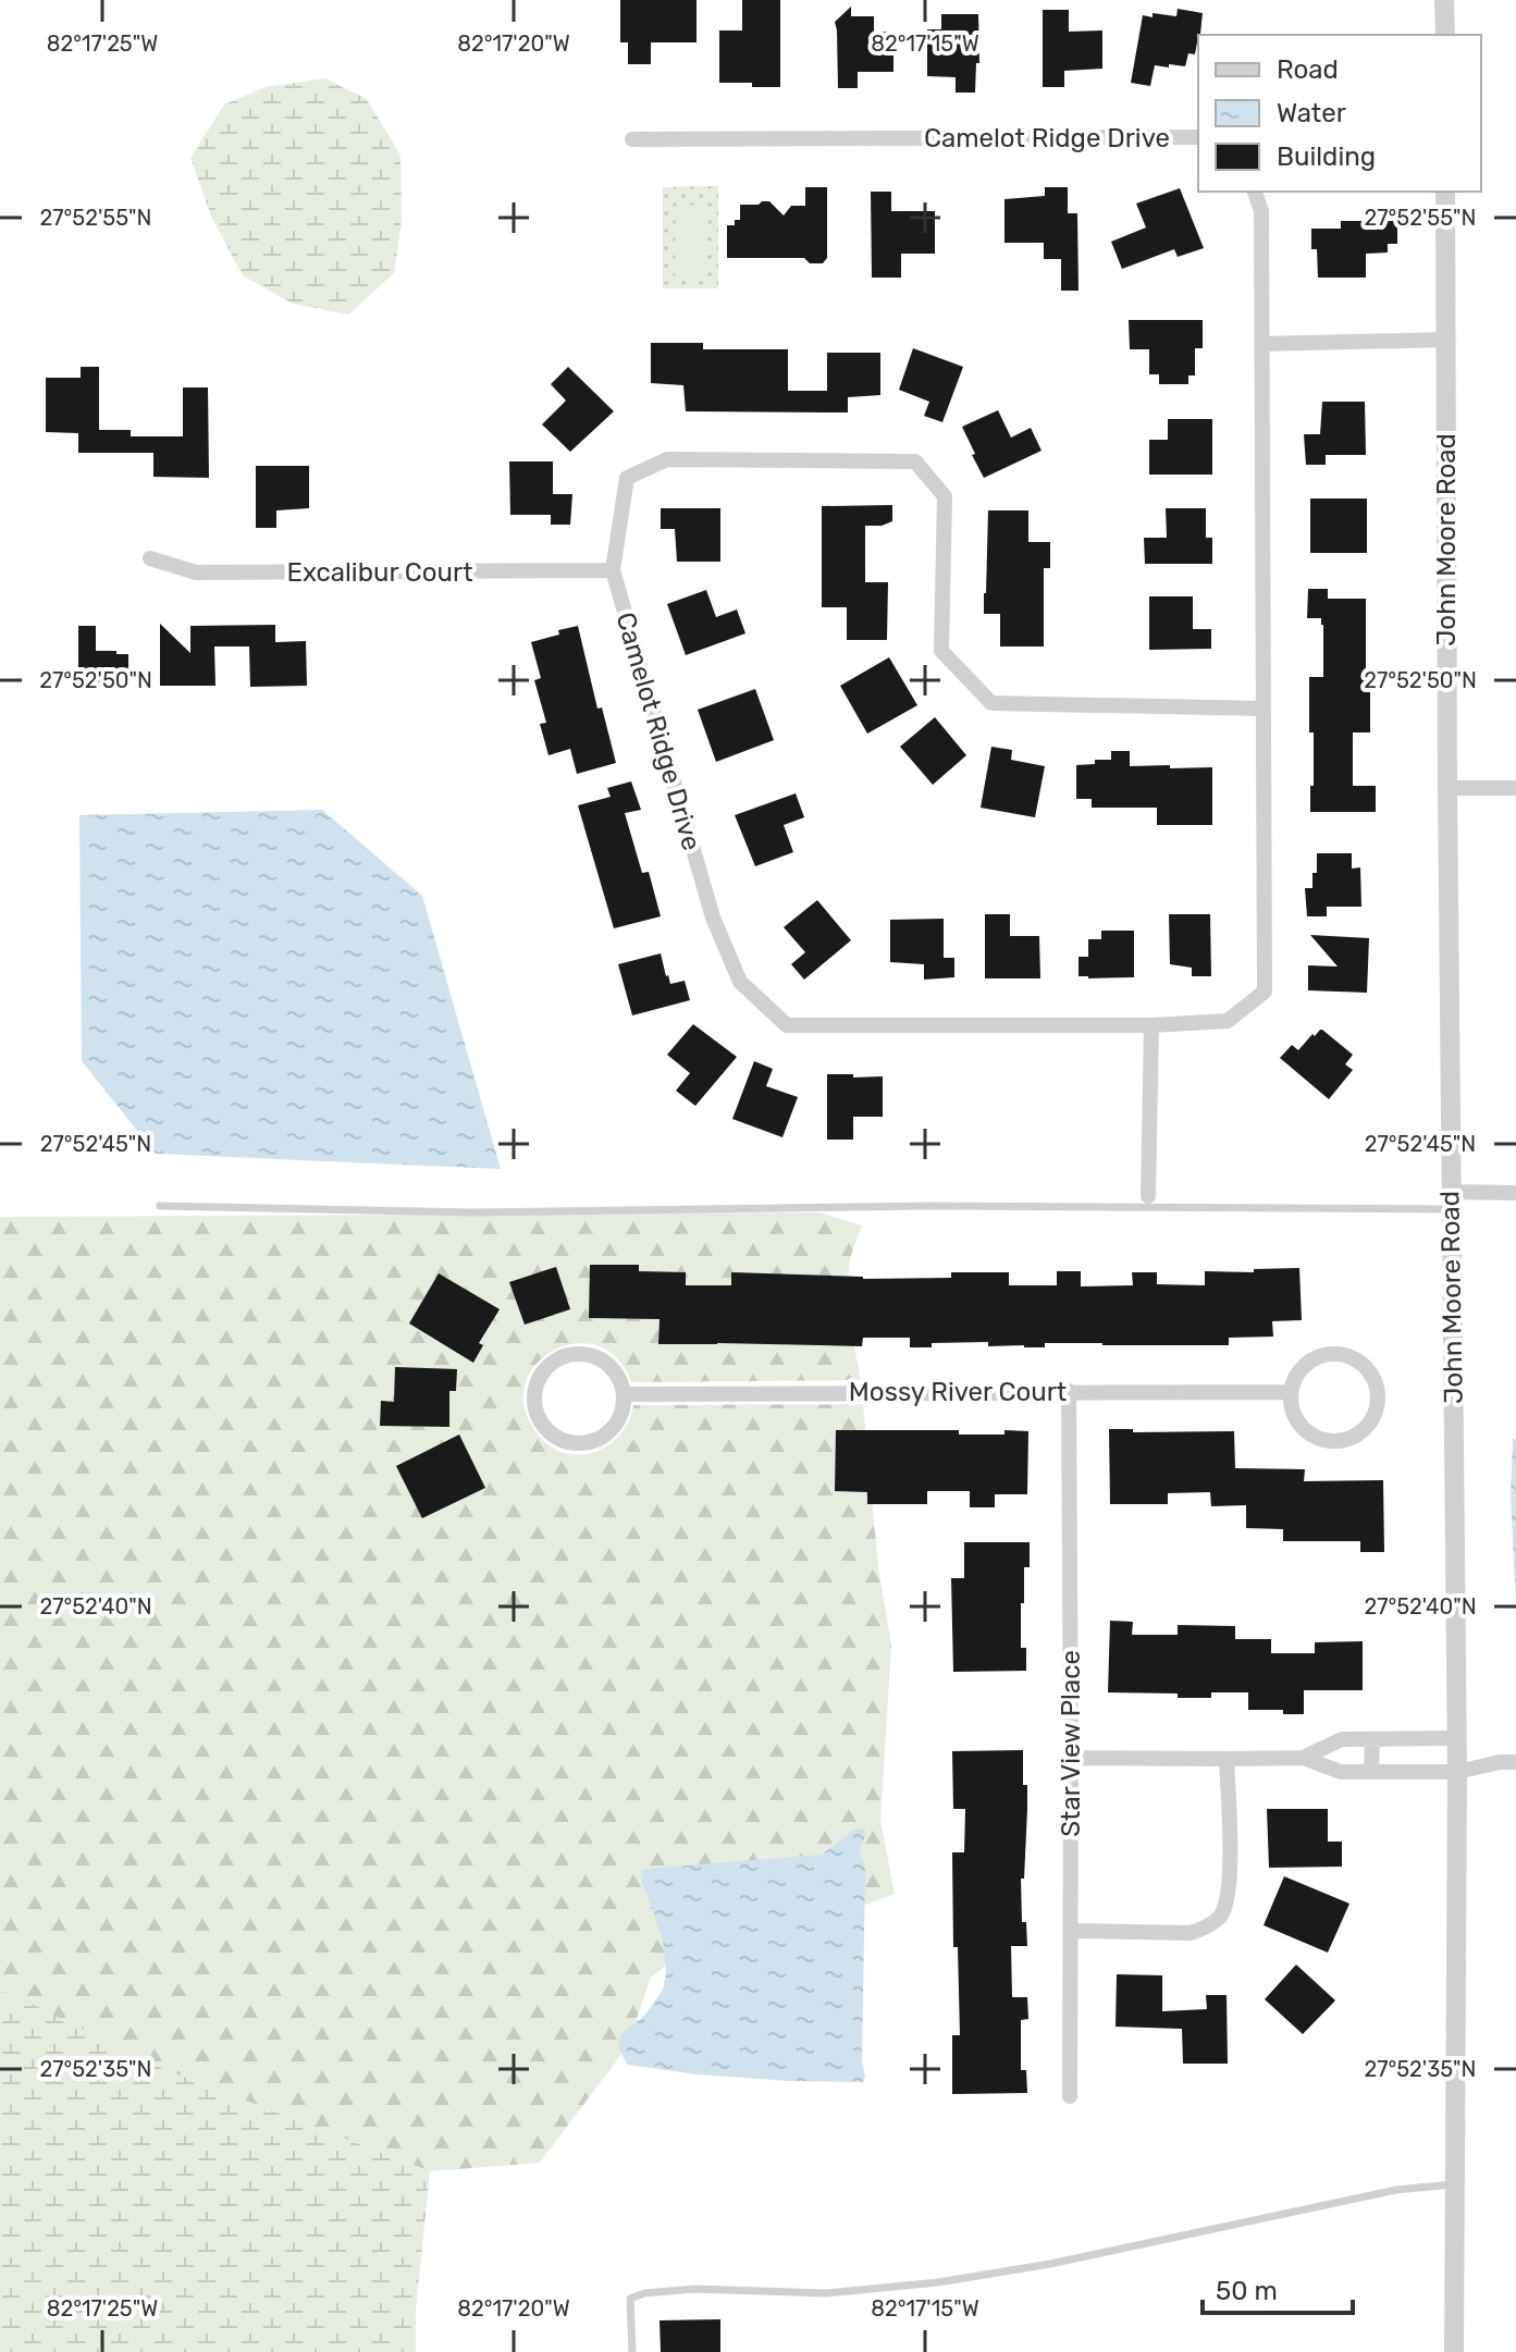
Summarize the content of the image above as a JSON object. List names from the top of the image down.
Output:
{
  "streets": {
    "street": [
      "Camelot Ridge Drive",
      "John Moore Road",
      "Excalibur Court",
      "Mossy River Court",
      "Star View Place"
    ]
  },
  "crossings": [
    ["Camelot Ridge Drive", "Excalibur Court"],
    ["Mossy River Court", "Star View Place"]
  ],
  "legend": ["Road", "Water", "Building"],
  "scale_bar": "50 m",
  "coordinates": [
    "82°17'25\"W",
    "82°17'20\"W",
    "82°17'15\"W",
    "27°52'55\"N",
    "27°52'50\"N",
    "27°52'45\"N",
    "27°52'40\"N",
    "27°52'35\"N"
  ]
}
